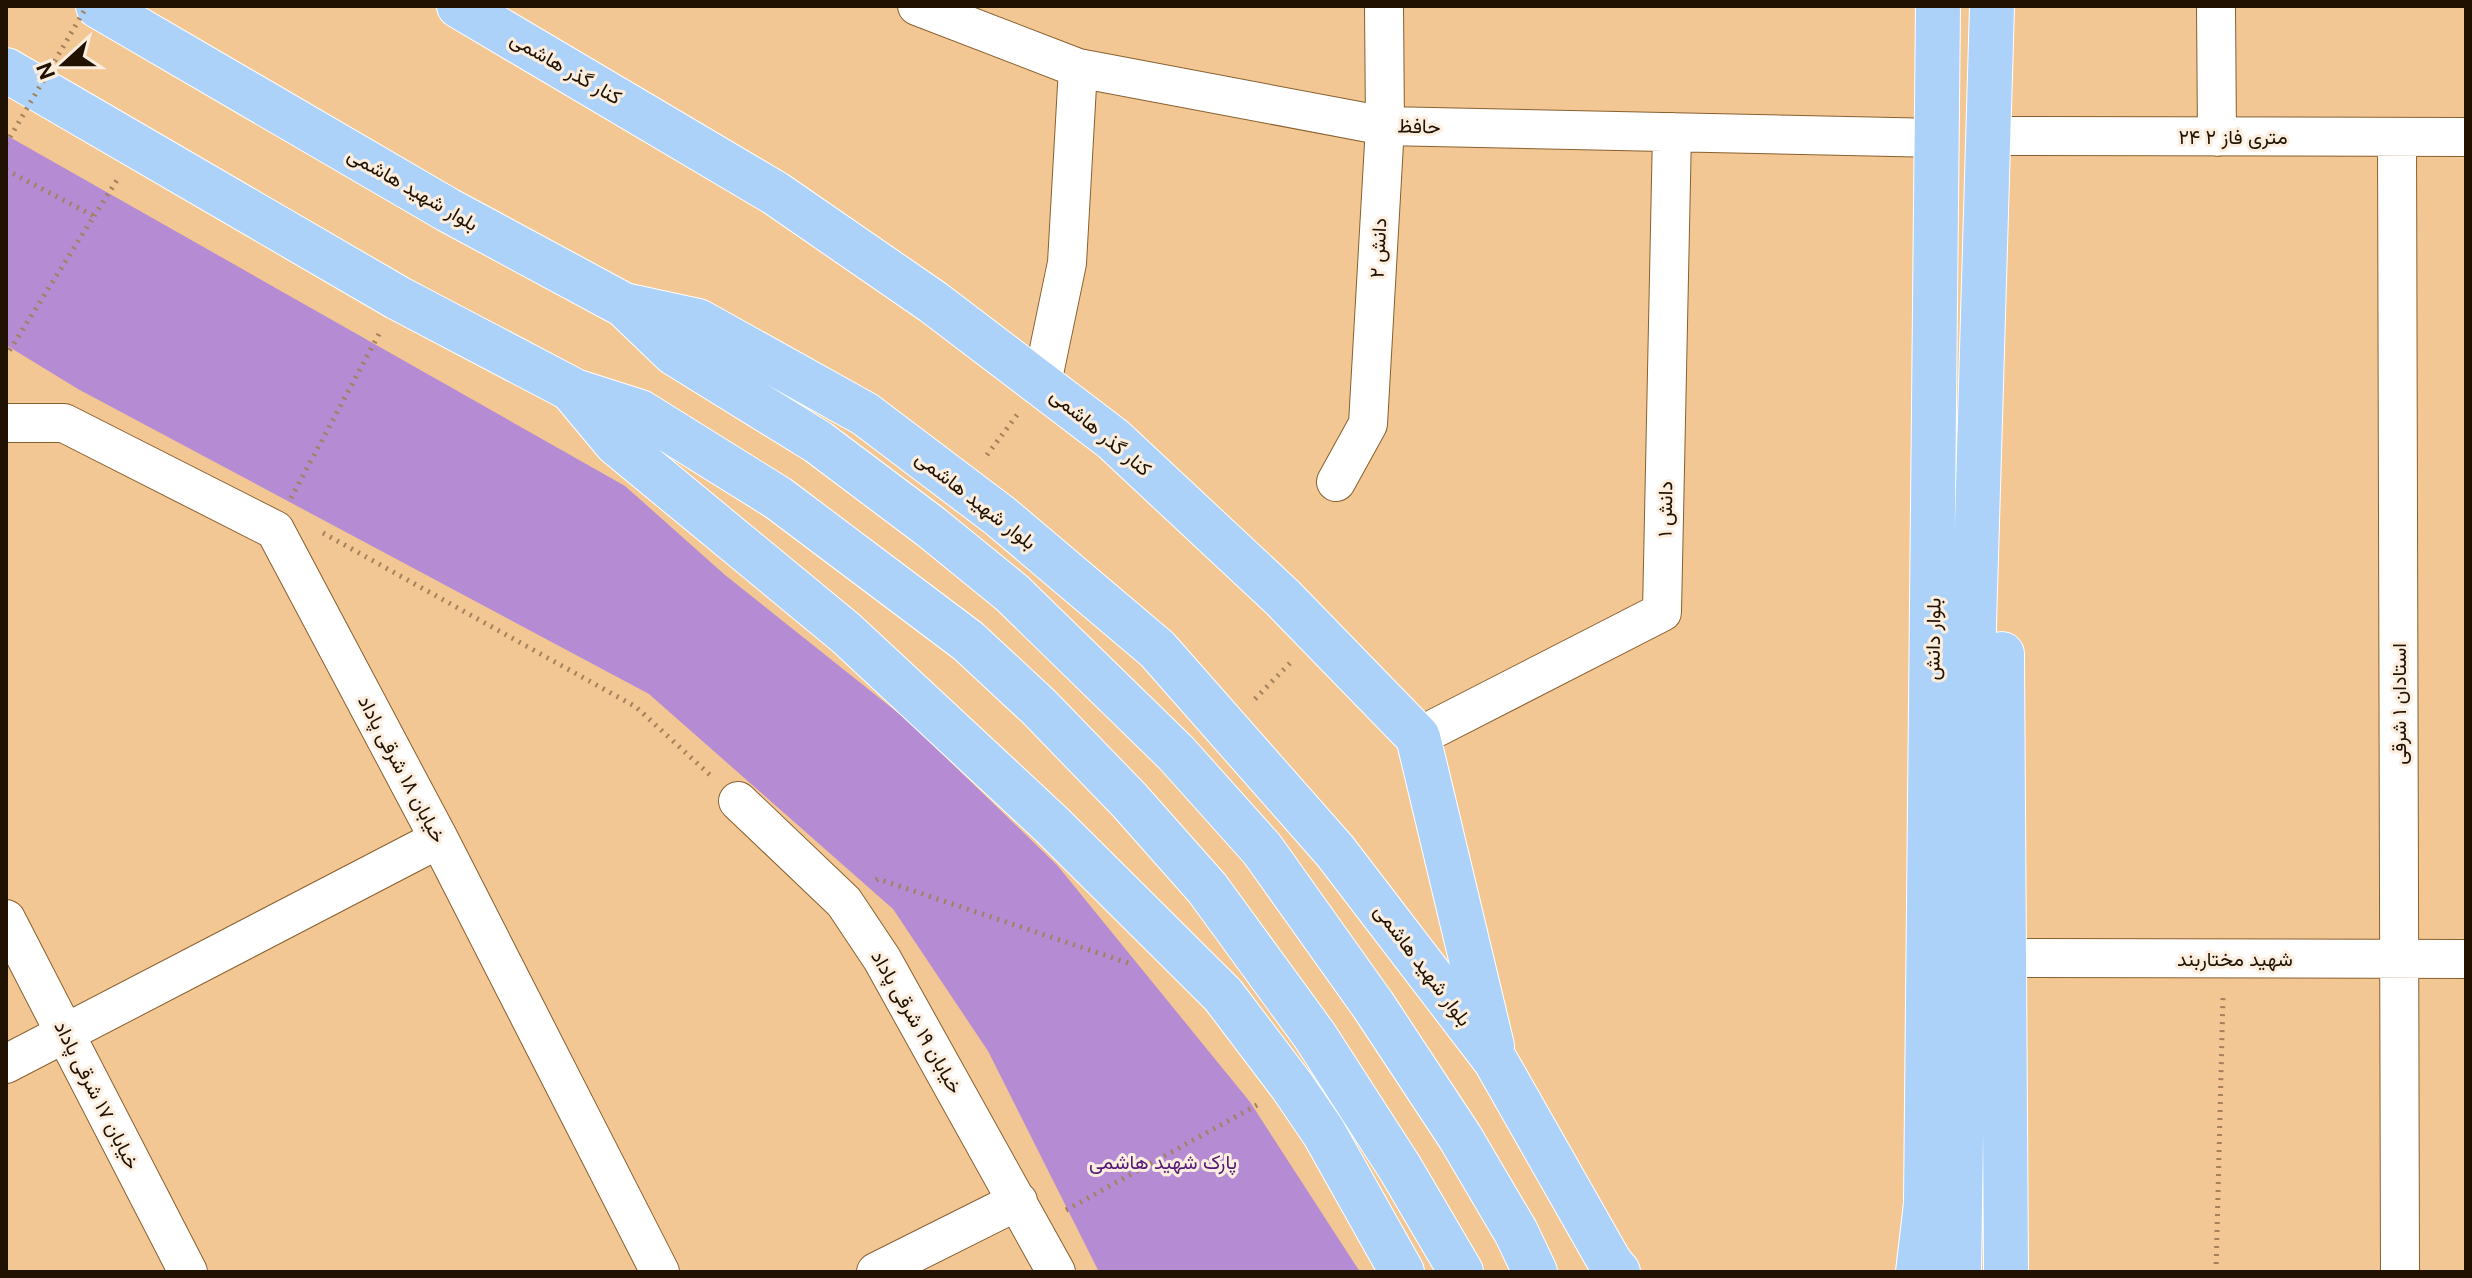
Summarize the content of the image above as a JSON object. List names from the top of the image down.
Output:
{
  "streets": {
    "main road": ["کنار گذر هاشمی", "بلوار شهید هاشمی", "بلوار دانش"],
    "street": [
      "حافظ",
      "۲۴ متری فاز ۲",
      "دانش ۲",
      "دانش ۱",
      "استادان ۱ شرقی",
      "خیابان ۱۸ شرقی پاداد",
      "شهید مختاربند",
      "خیابان ۱۹ شرقی پاداد",
      "خیابان ۱۷ شرقی پاداد"
    ]
  },
  "crossings": [
    ["کنار گذر هاشمی", "دانش ۱"],
    ["حافظ", "دانش ۲"],
    ["حافظ", "دانش ۱"],
    ["حافظ", "بلوار دانش"],
    ["۲۴ متری فاز ۲", "استادان ۱ شرقی"],
    ["استادان ۱ شرقی", "شهید مختاربند"]
  ],
  "parks": ["پارک شهید هاشمی"],
  "north": "left"
}
